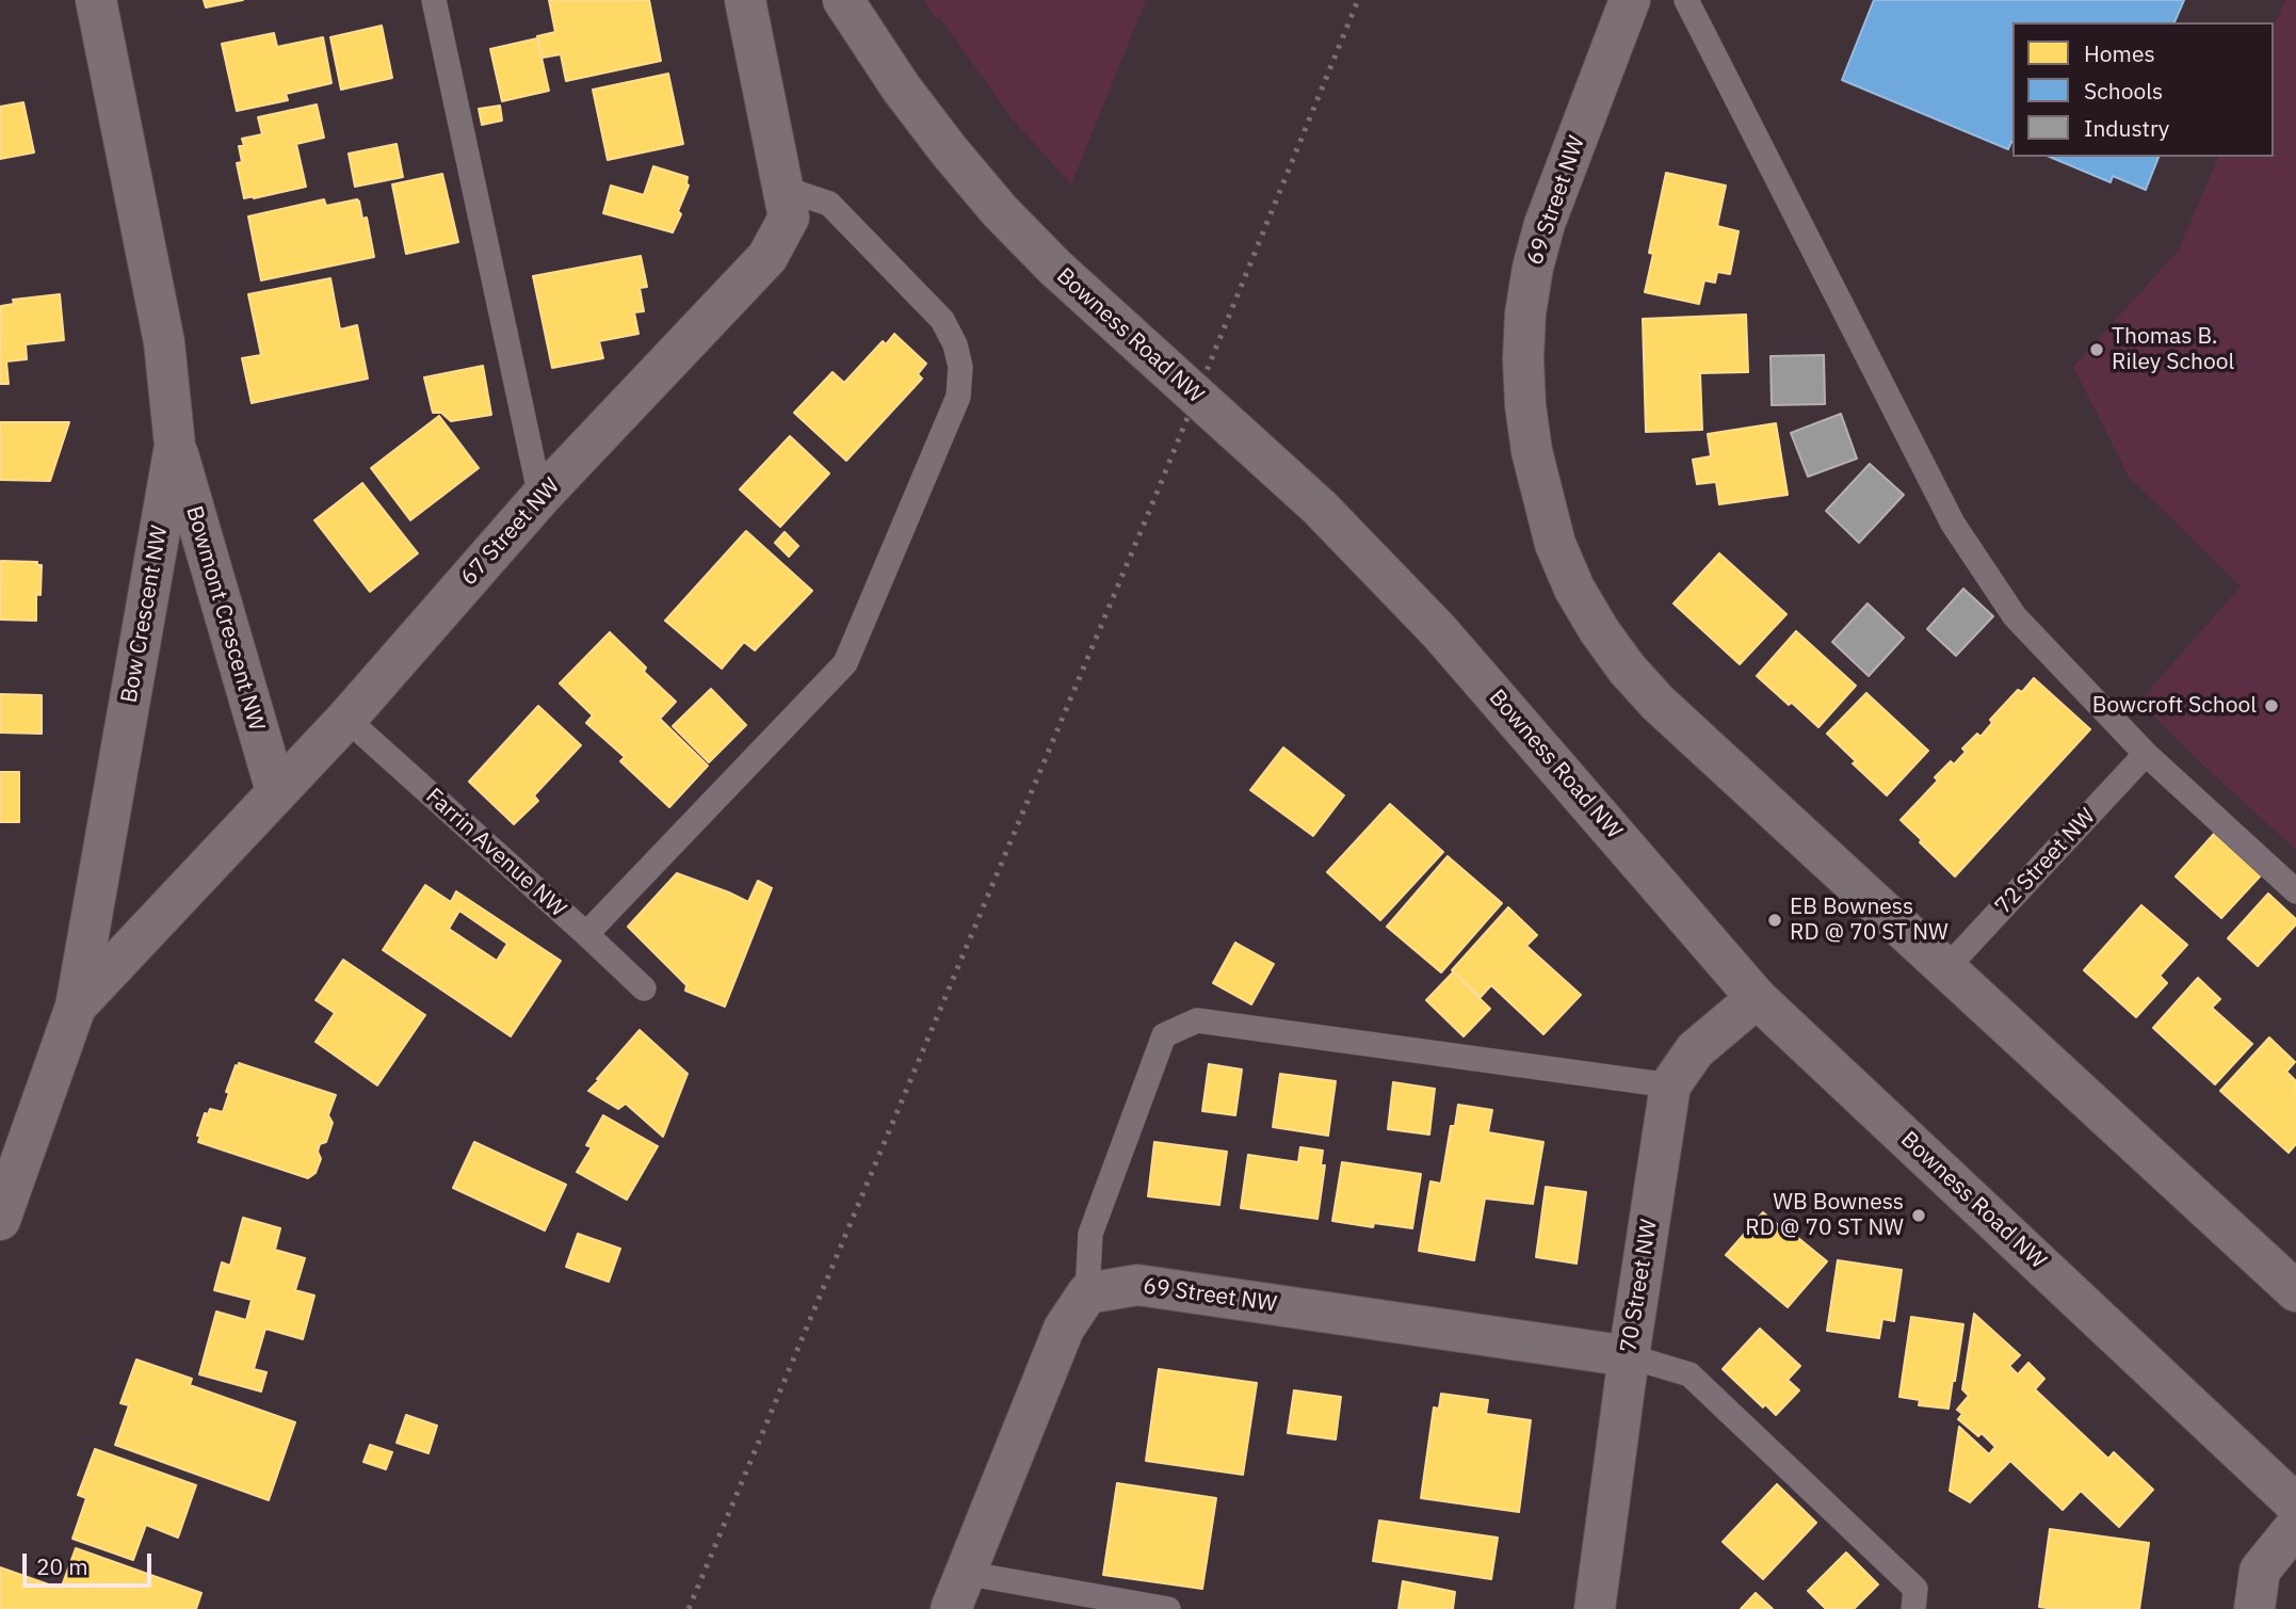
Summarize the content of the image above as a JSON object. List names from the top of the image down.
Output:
{
  "streets": {
    "street": [
      "69 Street NW",
      "Bowness Road NW",
      "67 Street NW",
      "Bow Crescent NW",
      "Bowmont Crescent NW",
      "70 Street NW"
    ],
    "lane": ["Farrin Avenue NW", "72 Street NW"]
  },
  "crossings": [
    ["69 Street NW", "72 Street NW"],
    ["69 Street NW", "70 Street NW"],
    ["Bowness Road NW", "70 Street NW"],
    ["67 Street NW", "Bow Crescent NW"],
    ["67 Street NW", "Bowmont Crescent NW"],
    ["67 Street NW", "Farrin Avenue NW"],
    ["Bow Crescent NW", "Bowmont Crescent NW"]
  ],
  "places": [
    "Thomas B. Riley School",
    "Bowcroft School",
    "EB Bowness RD @ 70 ST NW",
    "WB Bowness RD @ 70 ST NW"
  ],
  "legend": ["Homes", "Schools", "Industry"],
  "scale_bar": "20 m"
}
